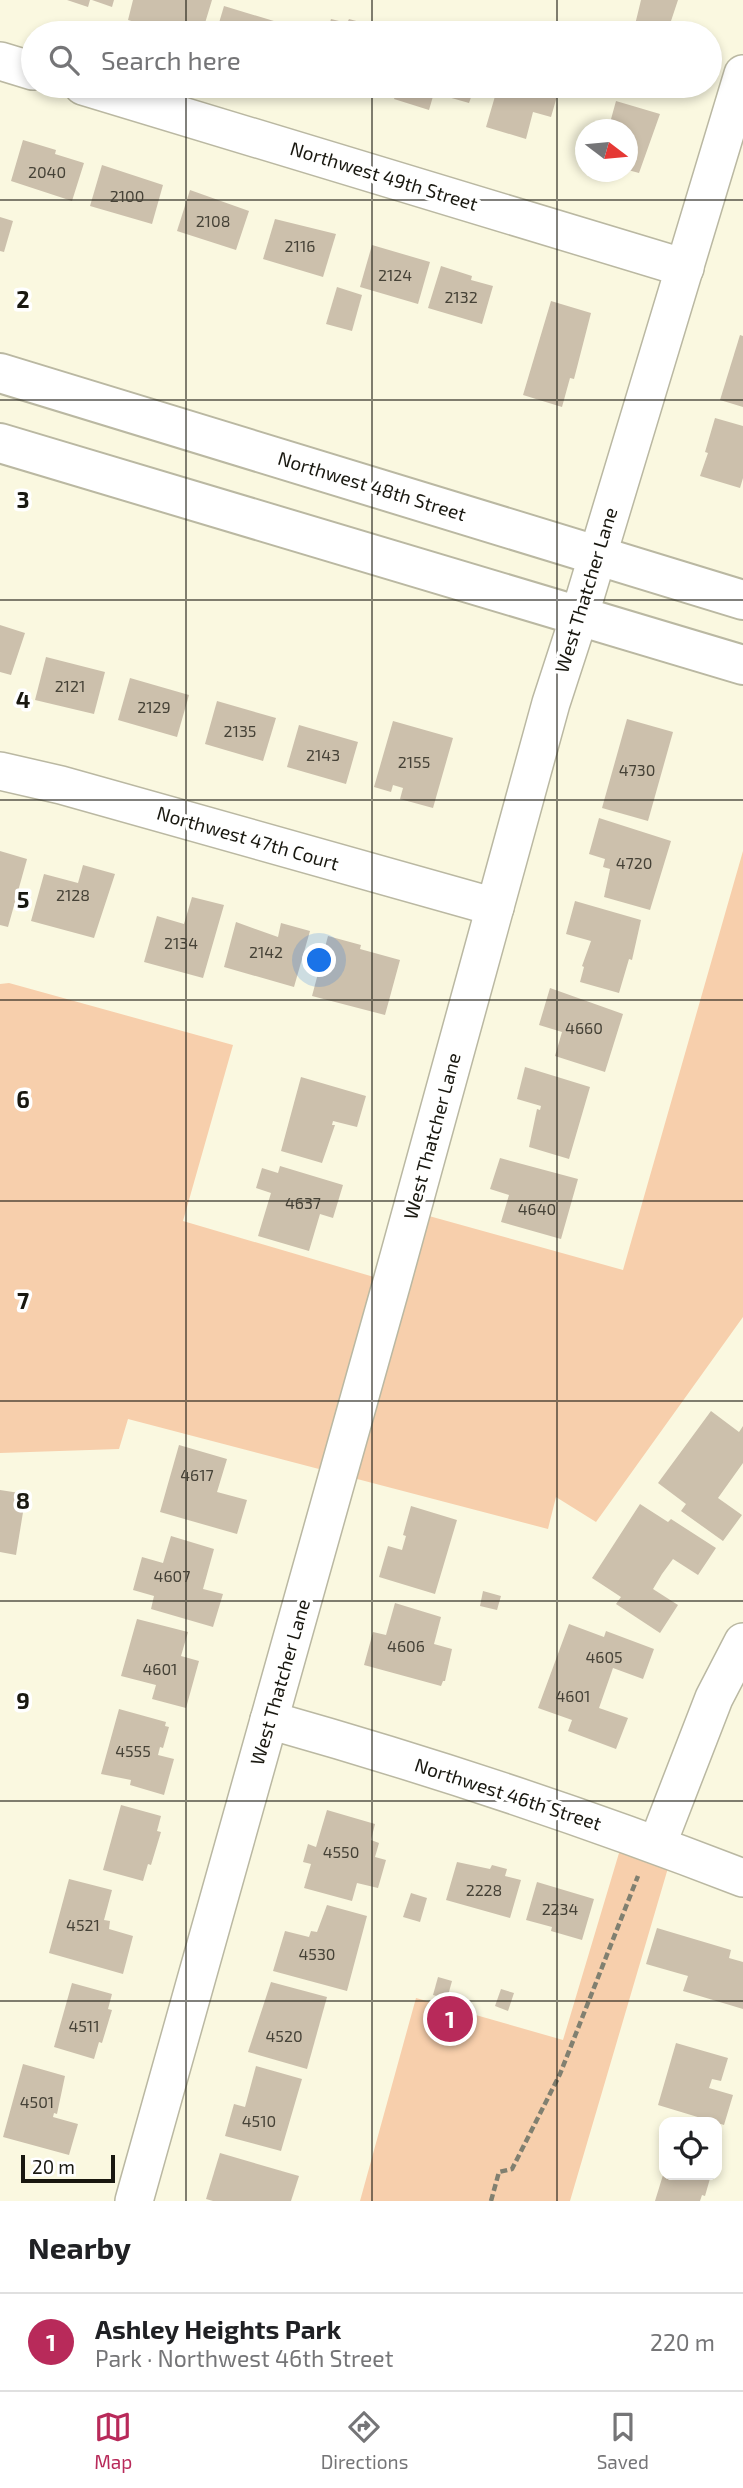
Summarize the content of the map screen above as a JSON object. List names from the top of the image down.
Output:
{
  "streets": {
    "main road": ["Northwest 48th Street"],
    "street": [
      "Northwest 49th Street",
      "West Thatcher Lane",
      "Northwest 47th Court",
      "Northwest 46th Street"
    ]
  },
  "crossings": [
    ["Northwest 49th Street", "West Thatcher Lane"],
    ["Northwest 48th Street", "West Thatcher Lane"],
    ["West Thatcher Lane", "Northwest 47th Court"],
    ["West Thatcher Lane", "Northwest 46th Street"]
  ],
  "house_numbers": [
    "2040",
    "2100",
    "2108",
    "2116",
    "2124",
    "2132",
    "2121",
    "2129",
    "2135",
    "2143",
    "2155",
    "4730",
    "4720",
    "2128",
    "2134",
    "2142",
    "4660",
    "4637",
    "4640",
    "4617",
    "4607",
    "4606",
    "4605",
    "4601",
    "4601",
    "4555",
    "4550",
    "2228",
    "2234",
    "4521",
    "4530",
    "4511",
    "4520",
    "4501",
    "4510"
  ],
  "scale_bar": "20 m",
  "north": "right",
  "page": {
    "search": "Search here",
    "pins": "1",
    "scale": "20 m",
    "heading": "Nearby",
    "list": [
      {
        "mark": "1",
        "name": "Ashley Heights Park",
        "note": "Park · Northwest 46th Street",
        "value": "220 m"
      }
    ],
    "nav": ["Map", "Directions", "Saved"]
  },
  "grid": {
    "rows": [
      "2",
      "3",
      "4",
      "5",
      "6",
      "7",
      "8",
      "9"
    ]
  }
}
